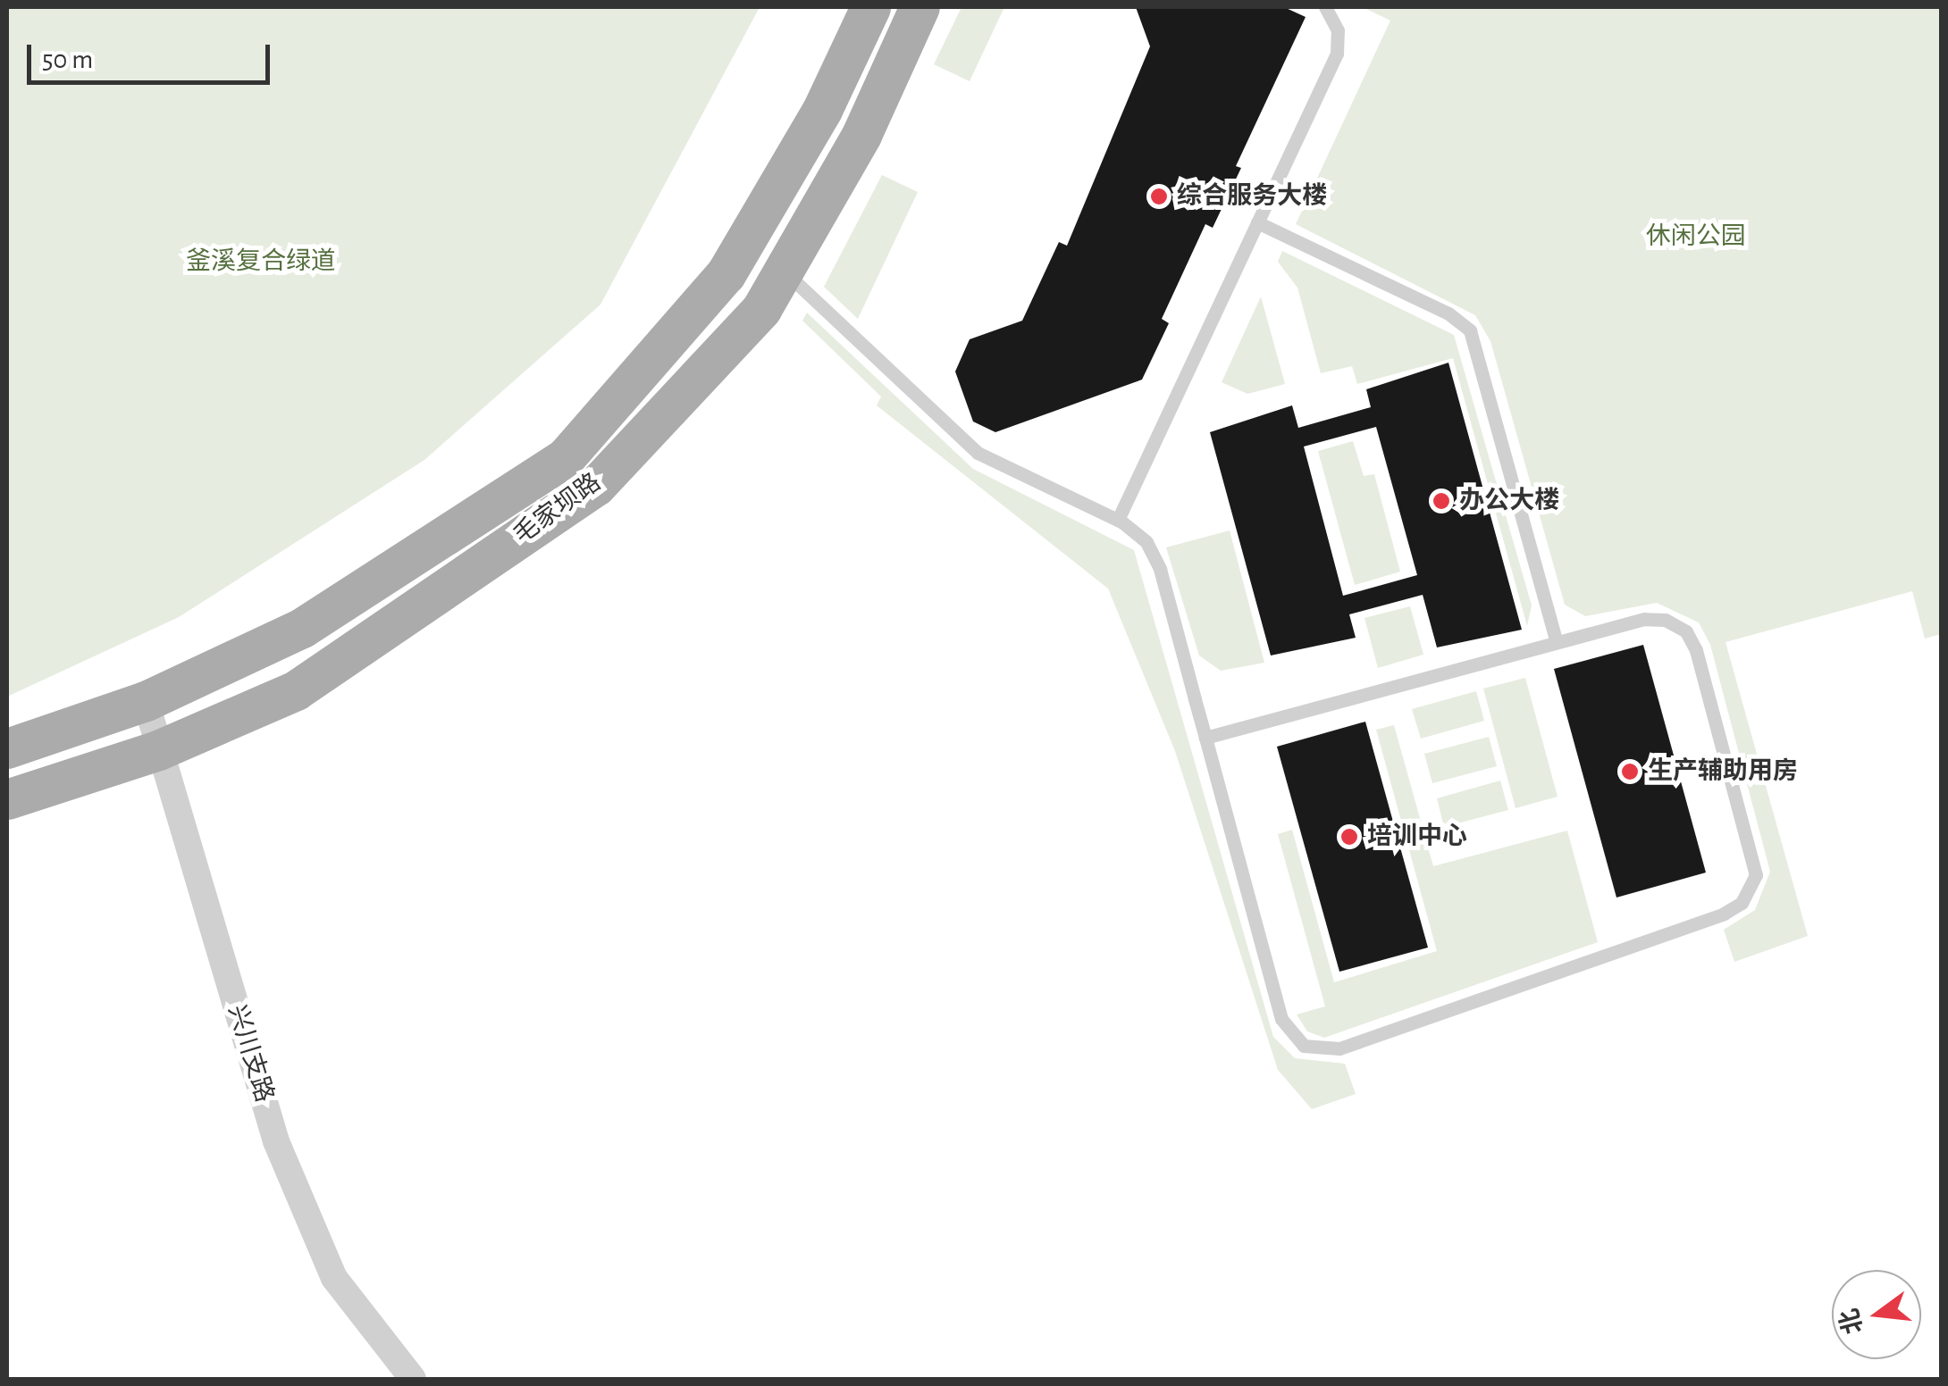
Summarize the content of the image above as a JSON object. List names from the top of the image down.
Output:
{
  "streets": {
    "main road": ["毛家坝路"],
    "street": ["兴川支路"]
  },
  "crossings": [
    ["毛家坝路", "兴川支路"]
  ],
  "parks": ["休闲公园", "釜溪复合绿道"],
  "places": [
    "综合服务大楼",
    "办公大楼",
    "生产辅助用房",
    "培训中心"
  ],
  "scale_bar": "50 m",
  "north": "left"
}
